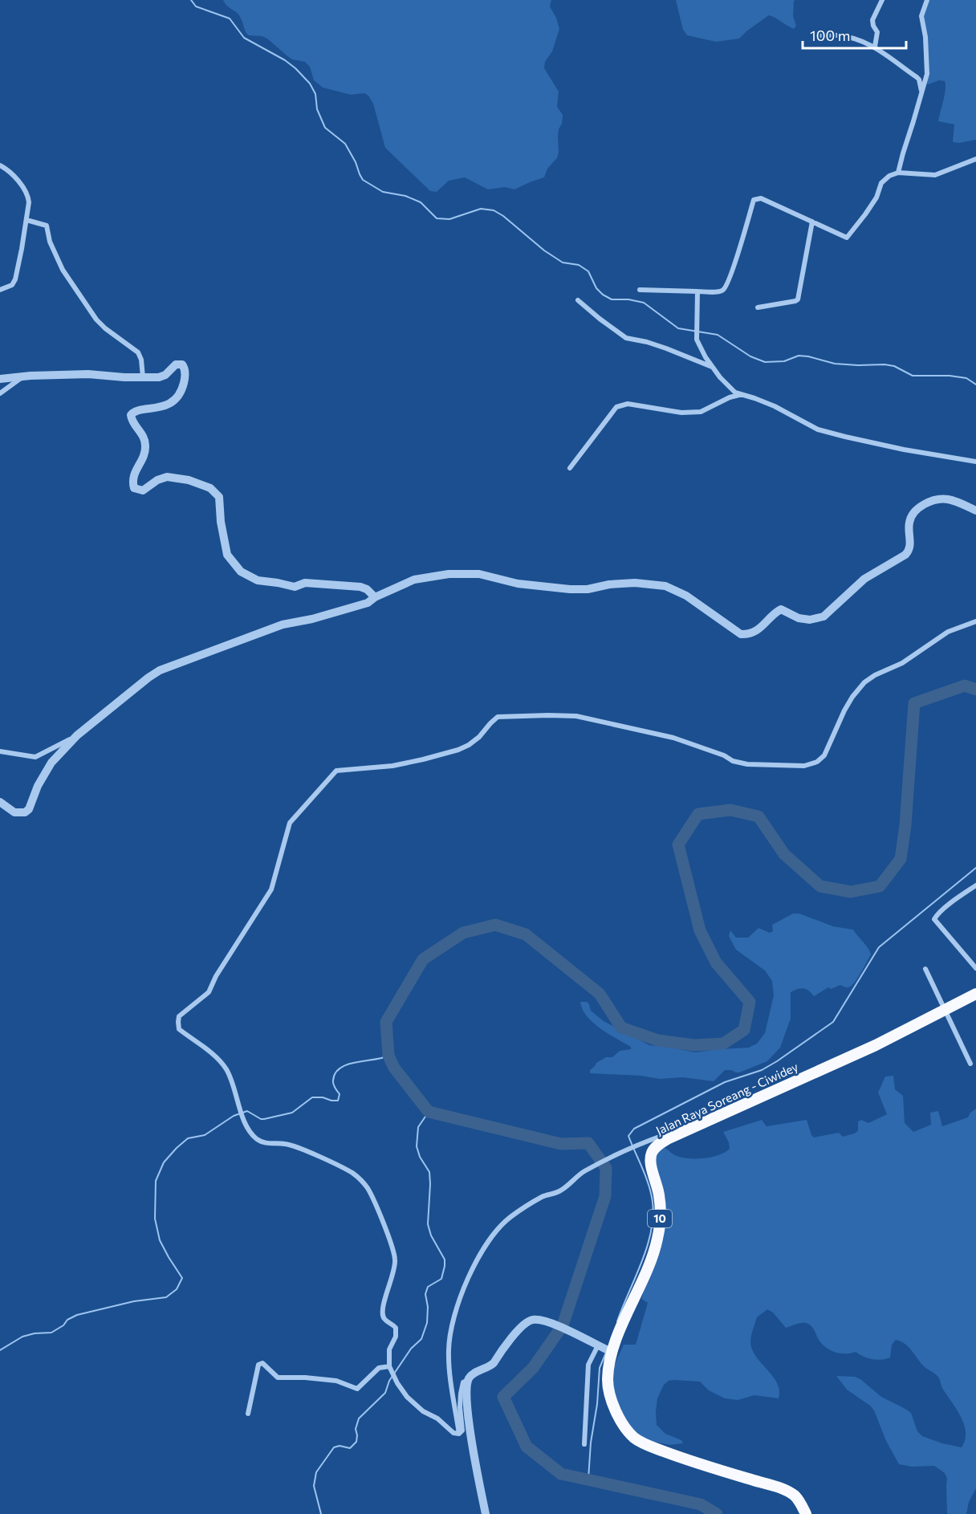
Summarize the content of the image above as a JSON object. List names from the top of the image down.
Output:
{
  "streets": {
    "highway": ["Jalan Raya Soreang - Ciwidey", "10"]
  },
  "scale_bar": "100 m"
}
